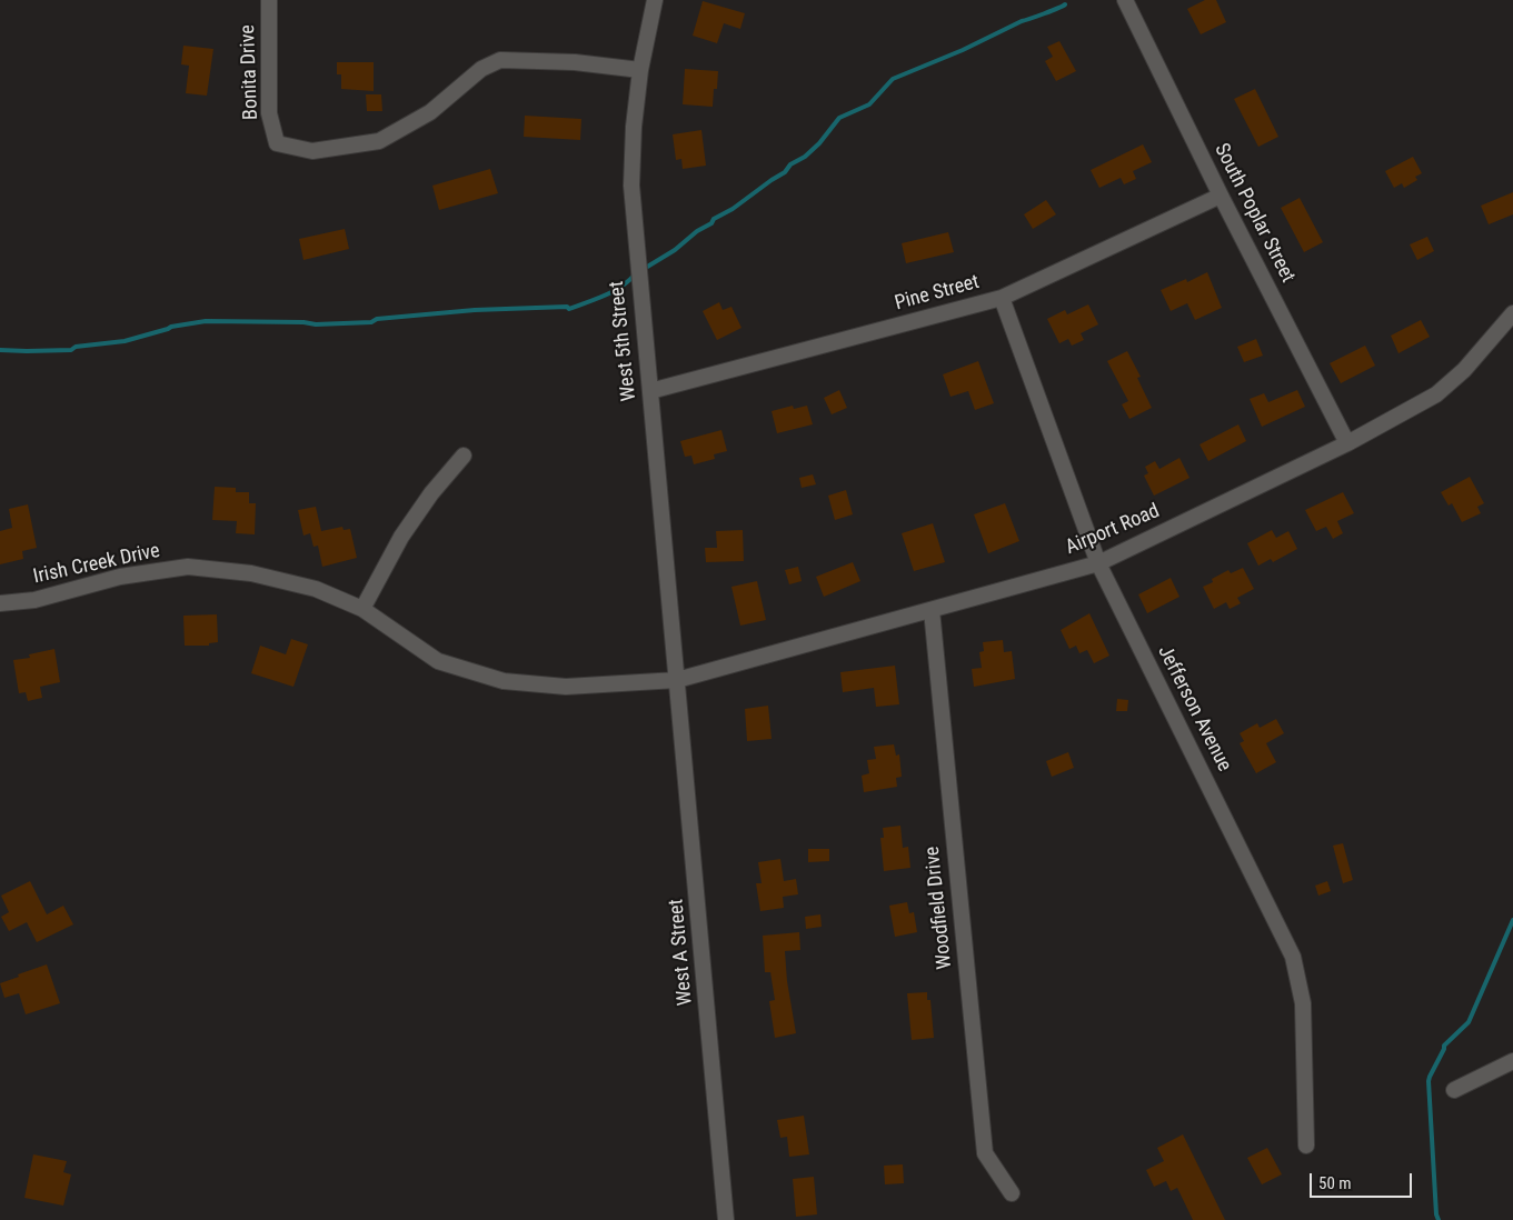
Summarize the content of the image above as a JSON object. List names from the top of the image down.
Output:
{
  "streets": {
    "street": [
      "Bonita Drive",
      "South Poplar Street",
      "Pine Street",
      "West 5th Street",
      "Airport Road",
      "Irish Creek Drive",
      "Jefferson Avenue",
      "Woodfield Drive",
      "West A Street"
    ]
  },
  "crossings": [
    ["Bonita Drive", "West 5th Street"],
    ["South Poplar Street", "Pine Street"],
    ["South Poplar Street", "Airport Road"],
    ["Pine Street", "West 5th Street"],
    ["Pine Street", "Jefferson Avenue"],
    ["West 5th Street", "Airport Road"],
    ["West 5th Street", "Irish Creek Drive"],
    ["West 5th Street", "West A Street"],
    ["Airport Road", "Irish Creek Drive"],
    ["Airport Road", "Jefferson Avenue"],
    ["Airport Road", "Woodfield Drive"],
    ["Airport Road", "West A Street"],
    ["Irish Creek Drive", "West A Street"]
  ],
  "scale_bar": "50 m"
}
